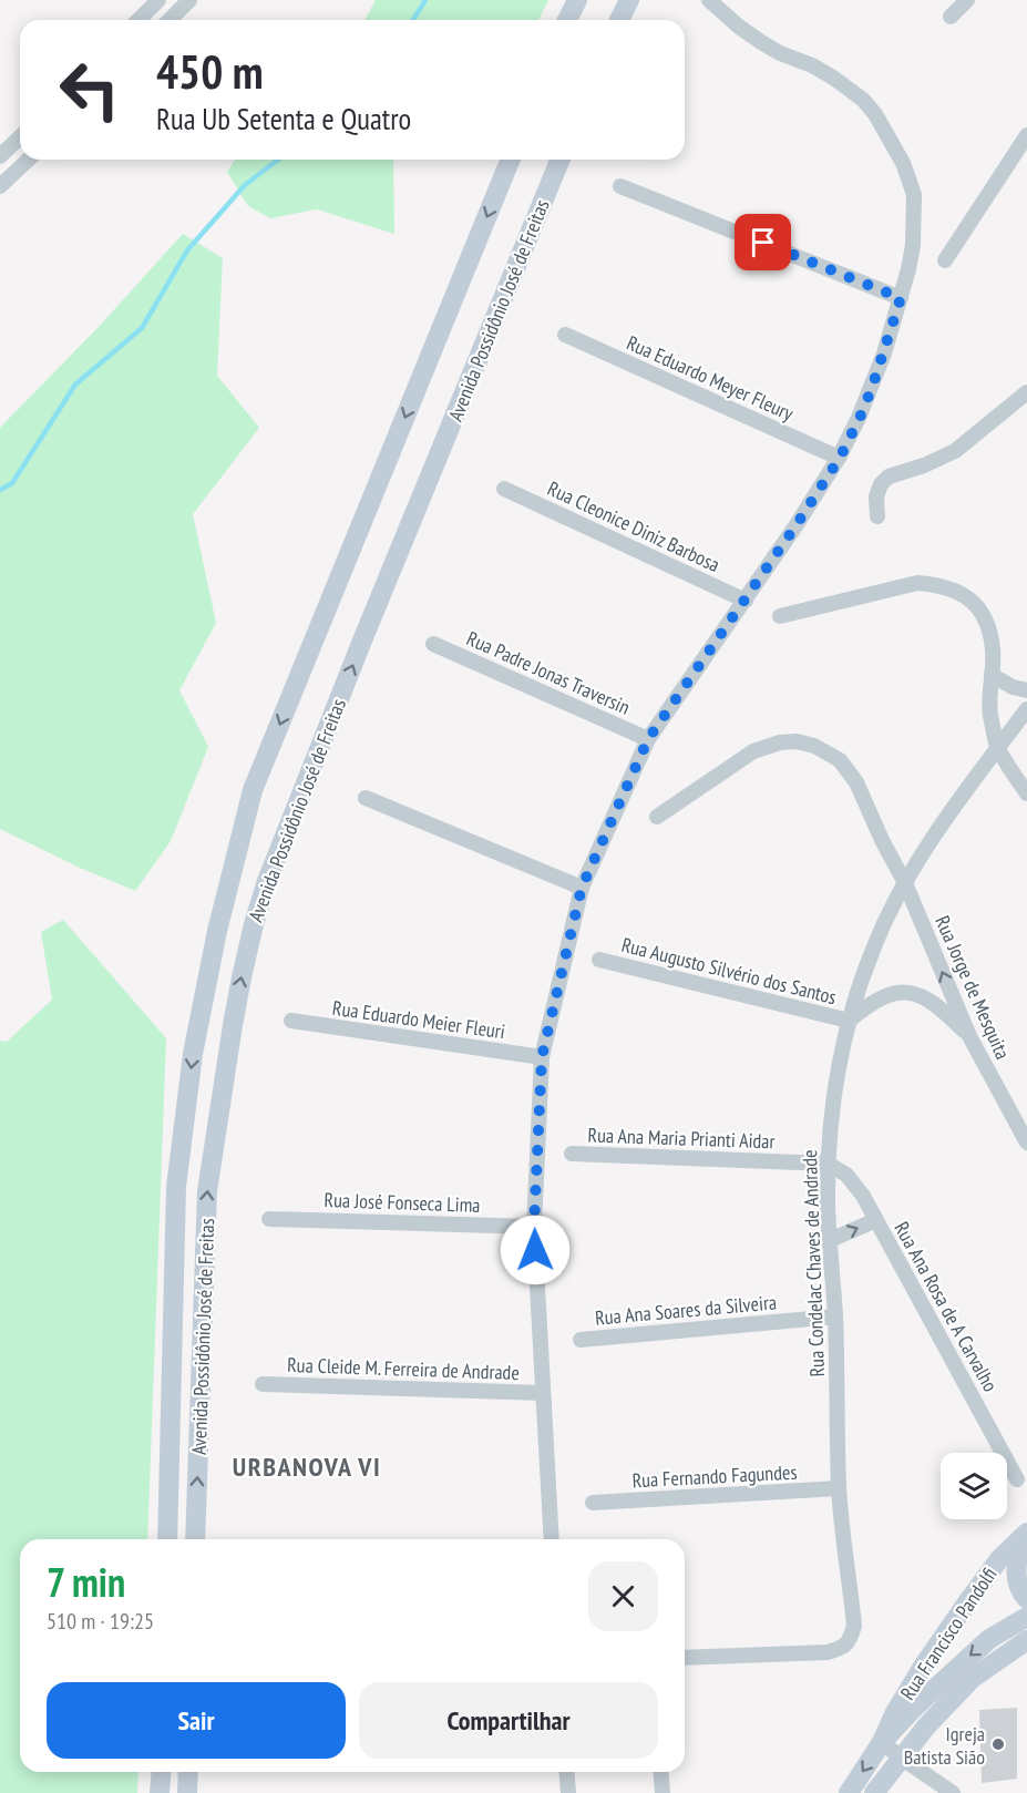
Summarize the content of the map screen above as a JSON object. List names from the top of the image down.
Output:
{
  "streets": {
    "street": [
      "Avenida Possidônio José de Freitas",
      "Rua Eduardo Meyer Fleury",
      "Rua Cleonice Diniz Barbosa",
      "Rua Padre Jonas Traversin",
      "Rua Augusto Silvério dos Santos",
      "Rua Jorge de Mesquita",
      "Rua Eduardo Meier Fleuri",
      "Rua Ana Maria Prianti Aidar",
      "Rua José Fonseca Lima",
      "Rua Condelac Chaves de Andrade",
      "Rua Ana Rosa de A Carvalho",
      "Rua Ana Soares da Silveira",
      "Rua Cleide M. Ferreira de Andrade",
      "Rua Fernando Fagundes",
      "Rua Francisco Pandolfi"
    ]
  },
  "crossings": [
    ["Rua Augusto Silvério dos Santos", "Rua Condelac Chaves de Andrade"],
    ["Rua Jorge de Mesquita", "Rua Condelac Chaves de Andrade"],
    ["Rua Ana Maria Prianti Aidar", "Rua Condelac Chaves de Andrade"],
    ["Rua Ana Maria Prianti Aidar", "Rua Ana Rosa de A Carvalho"],
    ["Rua Condelac Chaves de Andrade", "Rua Ana Rosa de A Carvalho"],
    ["Rua Condelac Chaves de Andrade", "Rua Ana Soares da Silveira"],
    ["Rua Condelac Chaves de Andrade", "Rua Fernando Fagundes"]
  ],
  "districts": ["URBANOVA VI"],
  "places": ["Igreja Batista Sião"],
  "page": {
    "turn": ["450 m", "Rua Ub Setenta e Quatro"],
    "heading": ["7 min", "510 m · 19:25"],
    "buttons": ["Sair", "Compartilhar"]
  }
}
